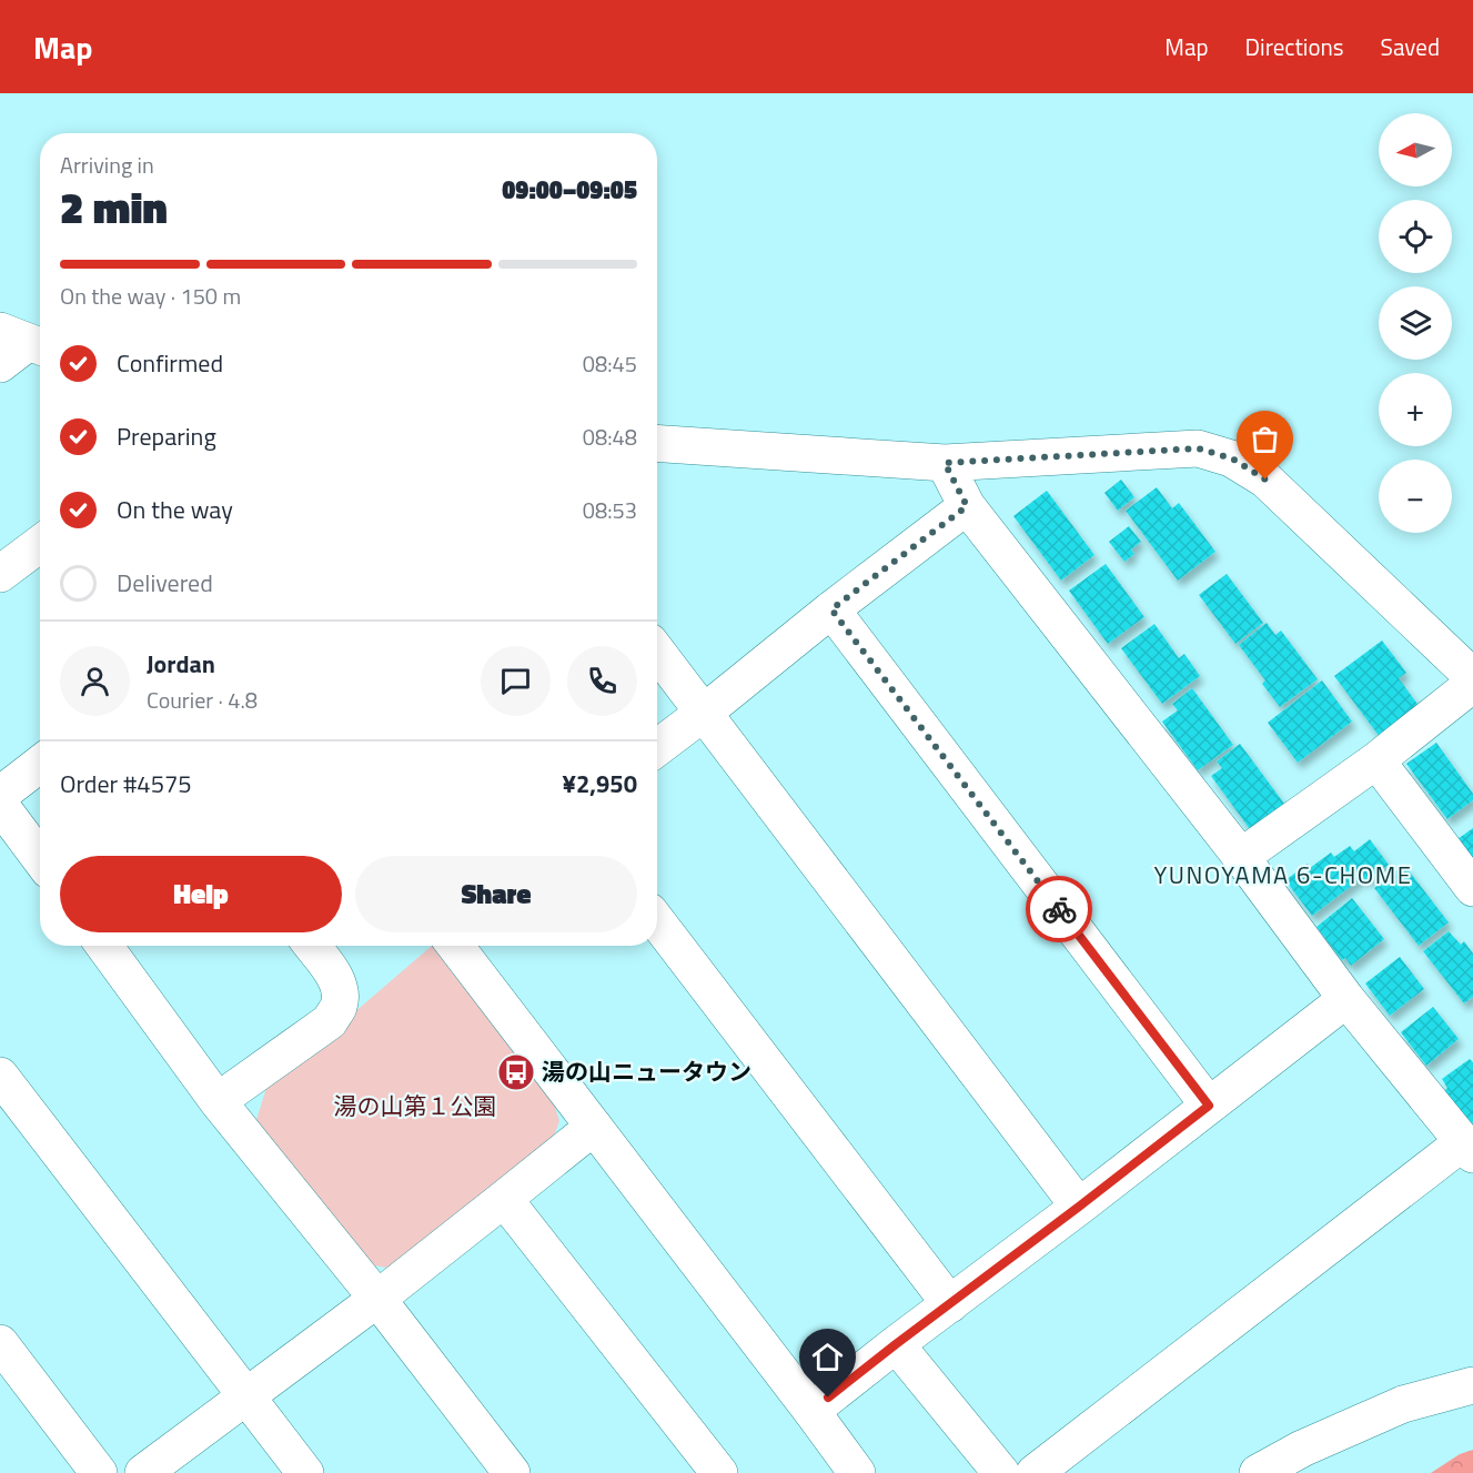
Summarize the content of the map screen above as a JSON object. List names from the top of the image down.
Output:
{
  "districts": ["YUNOYAMA 6-CHOME"],
  "parks": ["湯の山第１公園"],
  "places": {
    "bus stop": ["湯の山ニュータウン"]
  },
  "north": "left",
  "page": {
    "header": "Map",
    "nav": ["Map", "Directions", "Saved"],
    "map_buttons": ["+", "−"],
    "heading": ["2 min", "Arriving in", "09:00–09:05"],
    "panel": [
      "Jordan",
      "Courier · 4.8",
      "Order #4575",
      "¥2,950"
    ],
    "bar": "On the way · 150 m",
    "list": [
      ["Confirmed", "08:45"],
      ["Preparing", "08:48"],
      ["On the way", "08:53"],
      "Delivered"
    ],
    "buttons": ["Help", "Share"]
  }
}
